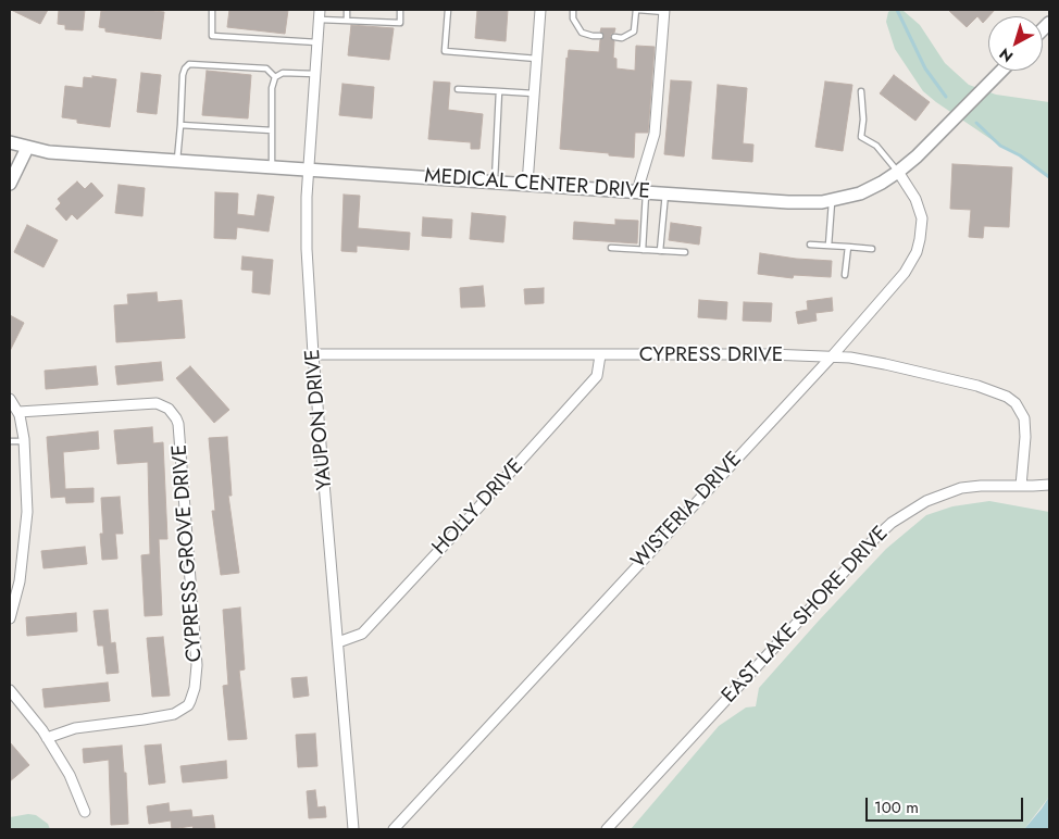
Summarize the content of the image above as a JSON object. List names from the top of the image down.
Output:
{
  "streets": {
    "street": [
      "MEDICAL CENTER DRIVE",
      "CYPRESS DRIVE",
      "YAUPON DRIVE",
      "HOLLY DRIVE",
      "WISTERIA DRIVE",
      "CYPRESS GROVE DRIVE",
      "EAST LAKE SHORE DRIVE"
    ]
  },
  "crossings": [
    ["MEDICAL CENTER DRIVE", "YAUPON DRIVE"],
    ["MEDICAL CENTER DRIVE", "WISTERIA DRIVE"],
    ["CYPRESS DRIVE", "YAUPON DRIVE"],
    ["CYPRESS DRIVE", "HOLLY DRIVE"],
    ["CYPRESS DRIVE", "WISTERIA DRIVE"],
    ["CYPRESS DRIVE", "EAST LAKE SHORE DRIVE"],
    ["YAUPON DRIVE", "HOLLY DRIVE"]
  ],
  "scale_bar": "100 m",
  "north": "bottom left"
}
